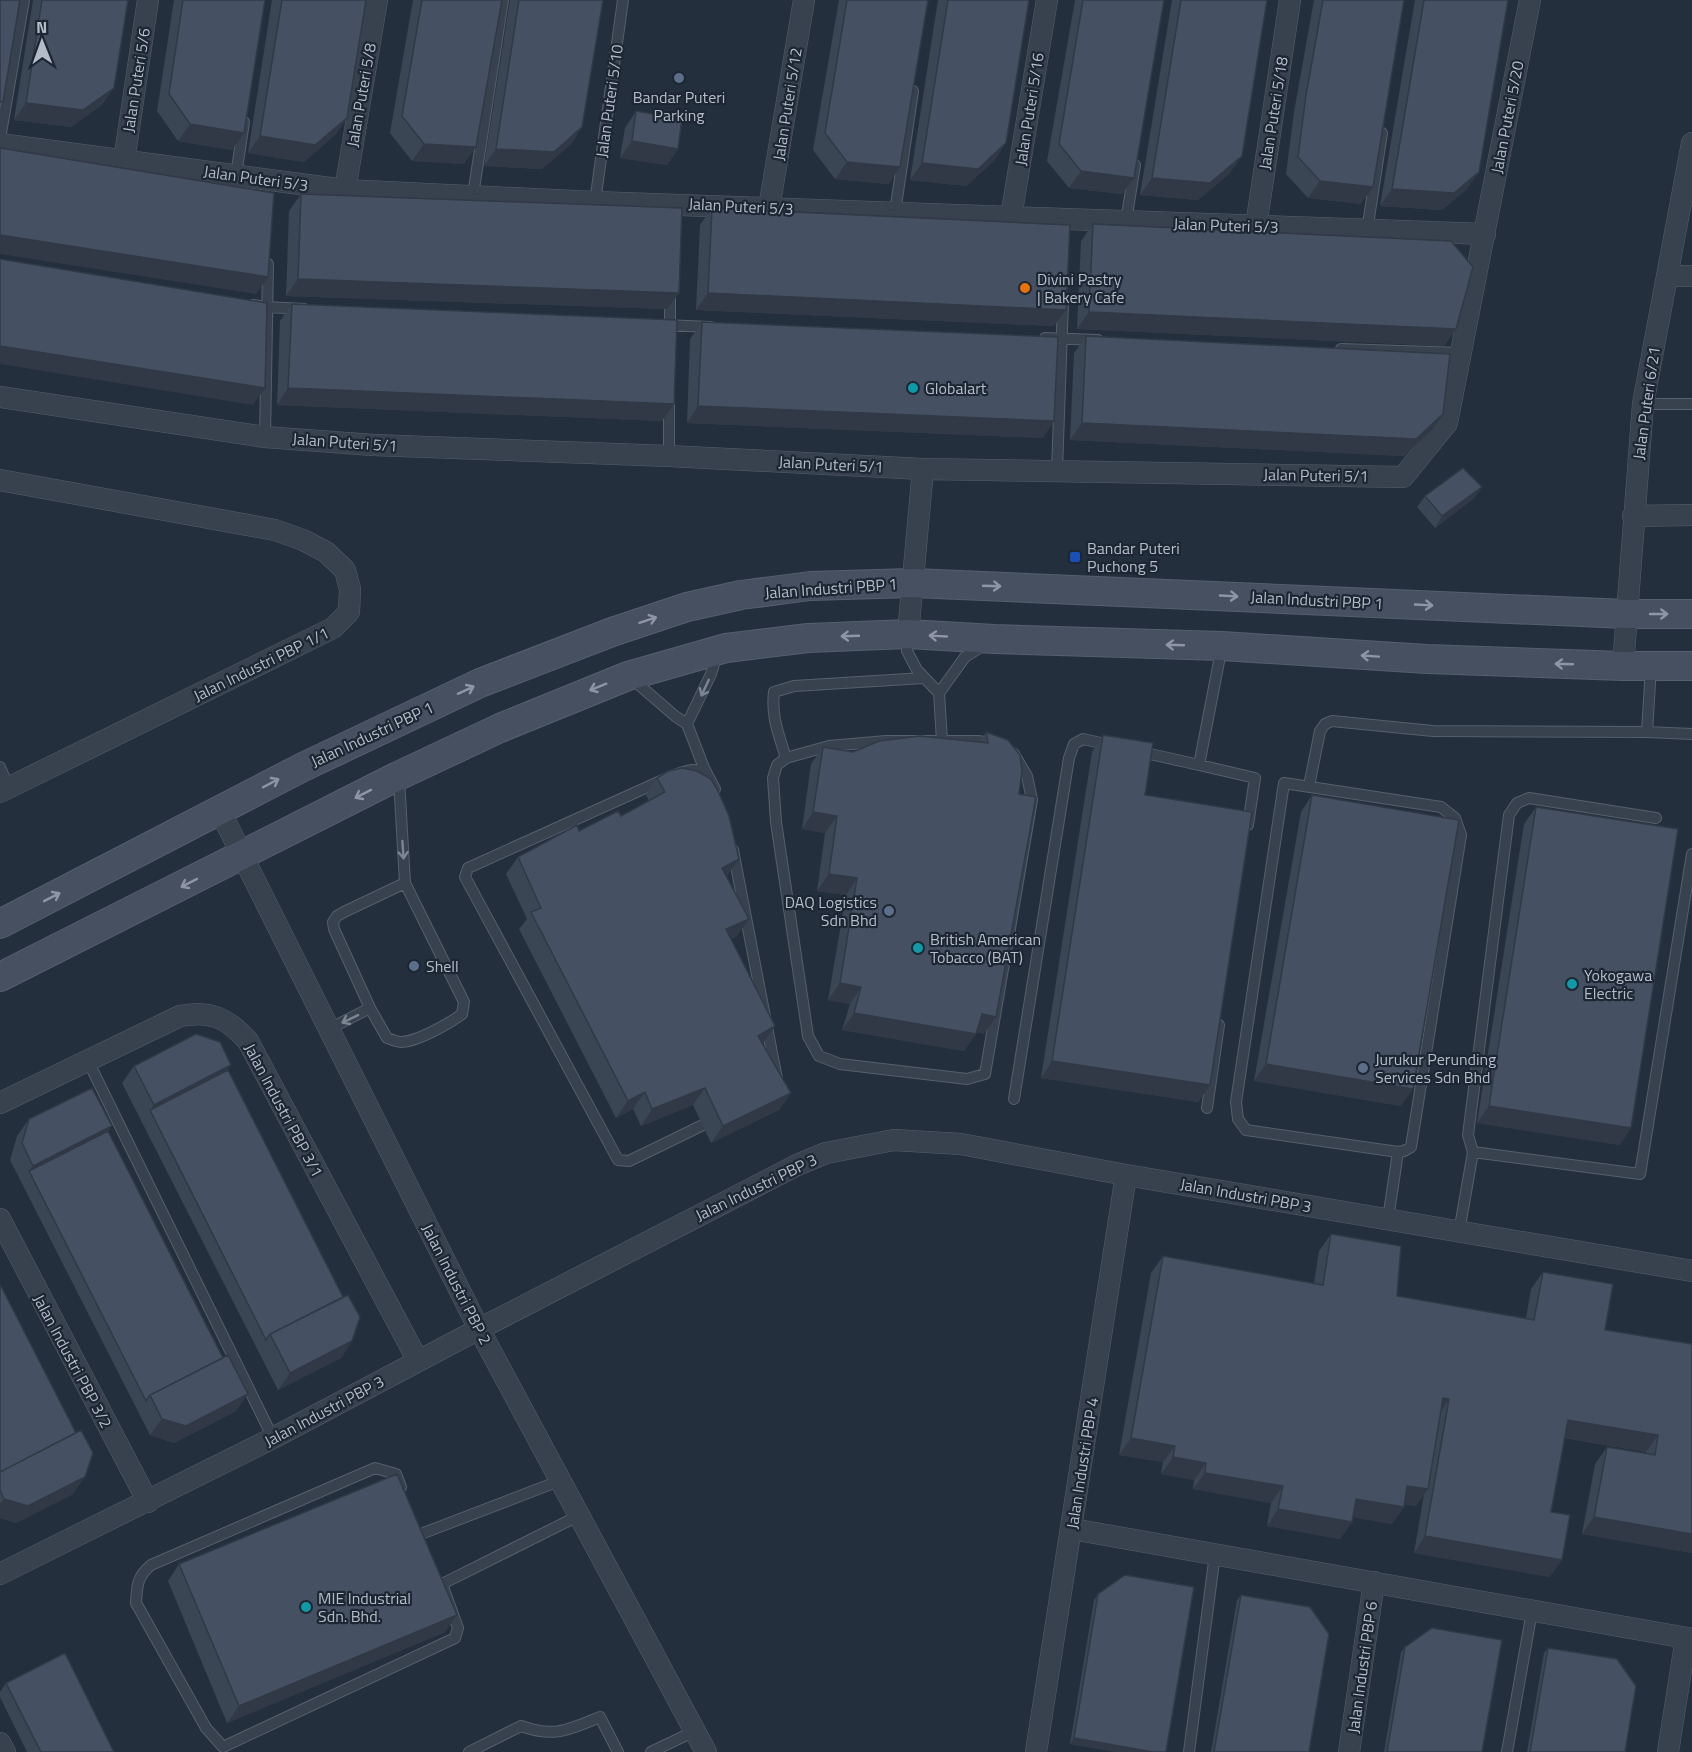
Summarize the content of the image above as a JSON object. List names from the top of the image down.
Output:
{
  "streets": {
    "main road": ["Jalan Industri PBP 1"],
    "street": [
      "Jalan Puteri 5/6",
      "Jalan Puteri 5/8",
      "Jalan Puteri 5/12",
      "Jalan Puteri 5/16",
      "Jalan Puteri 5/18",
      "Jalan Puteri 5/20",
      "Jalan Puteri 5/3",
      "Jalan Puteri 6/21",
      "Jalan Puteri 5/1",
      "Jalan Industri PBP 1/1",
      "Jalan Industri PBP 3/1",
      "Jalan Industri PBP 3",
      "Jalan Industri PBP 2",
      "Jalan Industri PBP 3/2",
      "Jalan Industri PBP 4",
      "Jalan Industri PBP 6"
    ],
    "lane": ["Jalan Puteri 5/10"]
  },
  "crossings": [
    ["Jalan Puteri 5/6", "Jalan Puteri 5/3"],
    ["Jalan Puteri 5/8", "Jalan Puteri 5/3"],
    ["Jalan Puteri 5/10", "Jalan Puteri 5/3"],
    ["Jalan Puteri 5/12", "Jalan Puteri 5/3"],
    ["Jalan Puteri 5/16", "Jalan Puteri 5/3"],
    ["Jalan Puteri 5/18", "Jalan Puteri 5/3"],
    ["Jalan Puteri 5/20", "Jalan Puteri 5/3"],
    ["Jalan Puteri 5/20", "Jalan Puteri 5/1"],
    ["Jalan Puteri 5/3", "Jalan Puteri 5/1"],
    ["Jalan Puteri 6/21", "Jalan Industri PBP 1"],
    ["Jalan Industri PBP 1", "Jalan Industri PBP 2"],
    ["Jalan Industri PBP 3/1", "Jalan Industri PBP 3"],
    ["Jalan Industri PBP 3", "Jalan Industri PBP 2"],
    ["Jalan Industri PBP 3", "Jalan Industri PBP 3/2"],
    ["Jalan Industri PBP 3", "Jalan Industri PBP 4"]
  ],
  "places": {
    "other": [
      "Bandar Puteri Parking",
      "Divini Pastry | Bakery Cafe",
      "Globalart",
      "DAQ Logistics Sdn Bhd",
      "British American Tobacco (BAT)",
      "Shell",
      "Yokogawa Electric",
      "Jurukur Perunding Services Sdn Bhd",
      "MIE Industrial Sdn. Bhd."
    ],
    "transit": ["Bandar Puteri Puchong 5"]
  },
  "north": "top"
}
